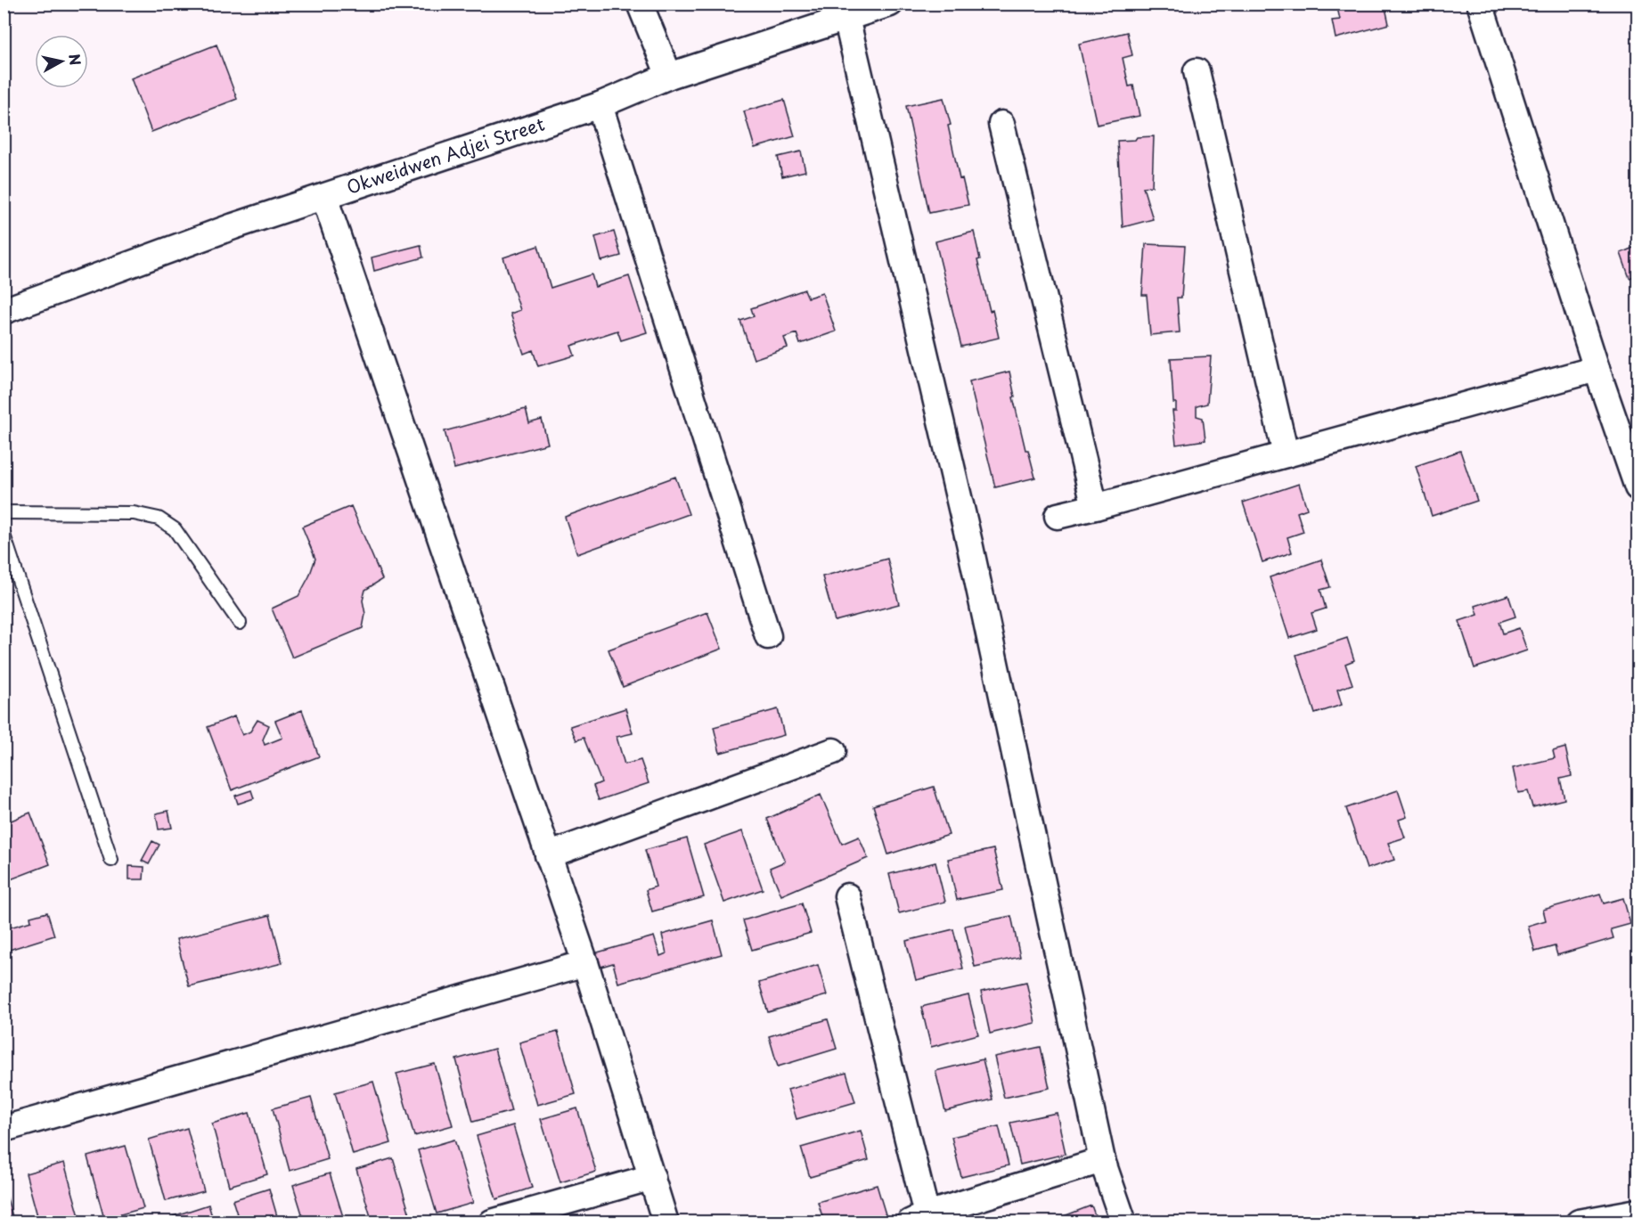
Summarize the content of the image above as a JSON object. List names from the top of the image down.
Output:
{
  "streets": {
    "street": ["Okweidwen Adjei Street"]
  },
  "north": "right"
}
